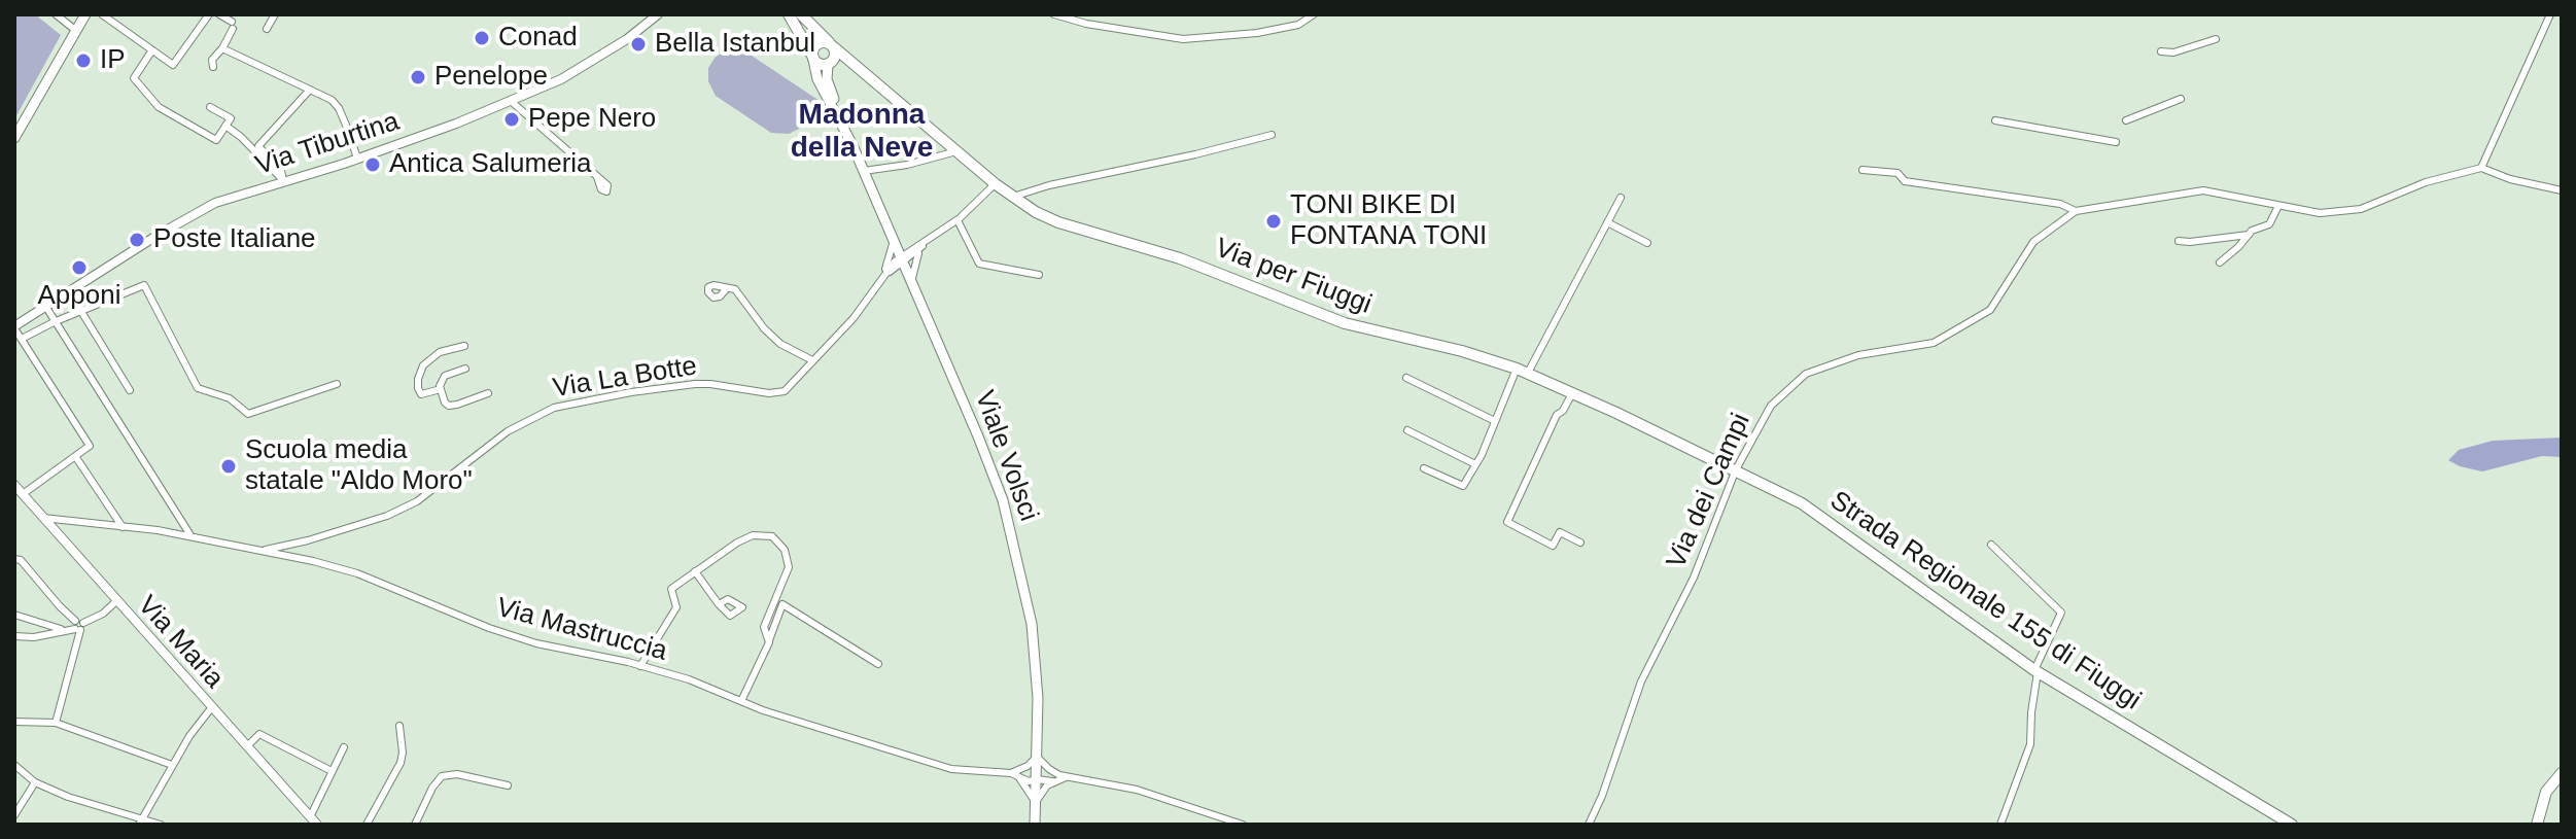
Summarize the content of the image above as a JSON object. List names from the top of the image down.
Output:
{
  "streets": {
    "main road": ["Via per Fiuggi", "Viale Volsci", "Strada Regionale 155 di Fiuggi"],
    "street": [
      "Via Tiburtina",
      "Via La Botte",
      "Via dei Campi",
      "Via Mastruccia",
      "Via Maria"
    ]
  },
  "crossings": [
    ["Via per Fiuggi", "Viale Volsci"],
    ["Via per Fiuggi", "Via dei Campi"],
    ["Via per Fiuggi", "Strada Regionale 155 di Fiuggi"],
    ["Via La Botte", "Via Mastruccia"],
    ["Viale Volsci", "Via Mastruccia"],
    ["Via dei Campi", "Strada Regionale 155 di Fiuggi"],
    ["Via Mastruccia", "Via Maria"]
  ],
  "districts": ["Madonna della Neve"],
  "places": [
    "Conad",
    "Bella Istanbul",
    "IP",
    "Penelope",
    "Pepe Nero",
    "Antica Salumeria",
    "TONI BIKE DI FONTANA TONI",
    "Poste Italiane",
    "Apponi",
    "Scuola media statale \"Aldo Moro\""
  ]
}
